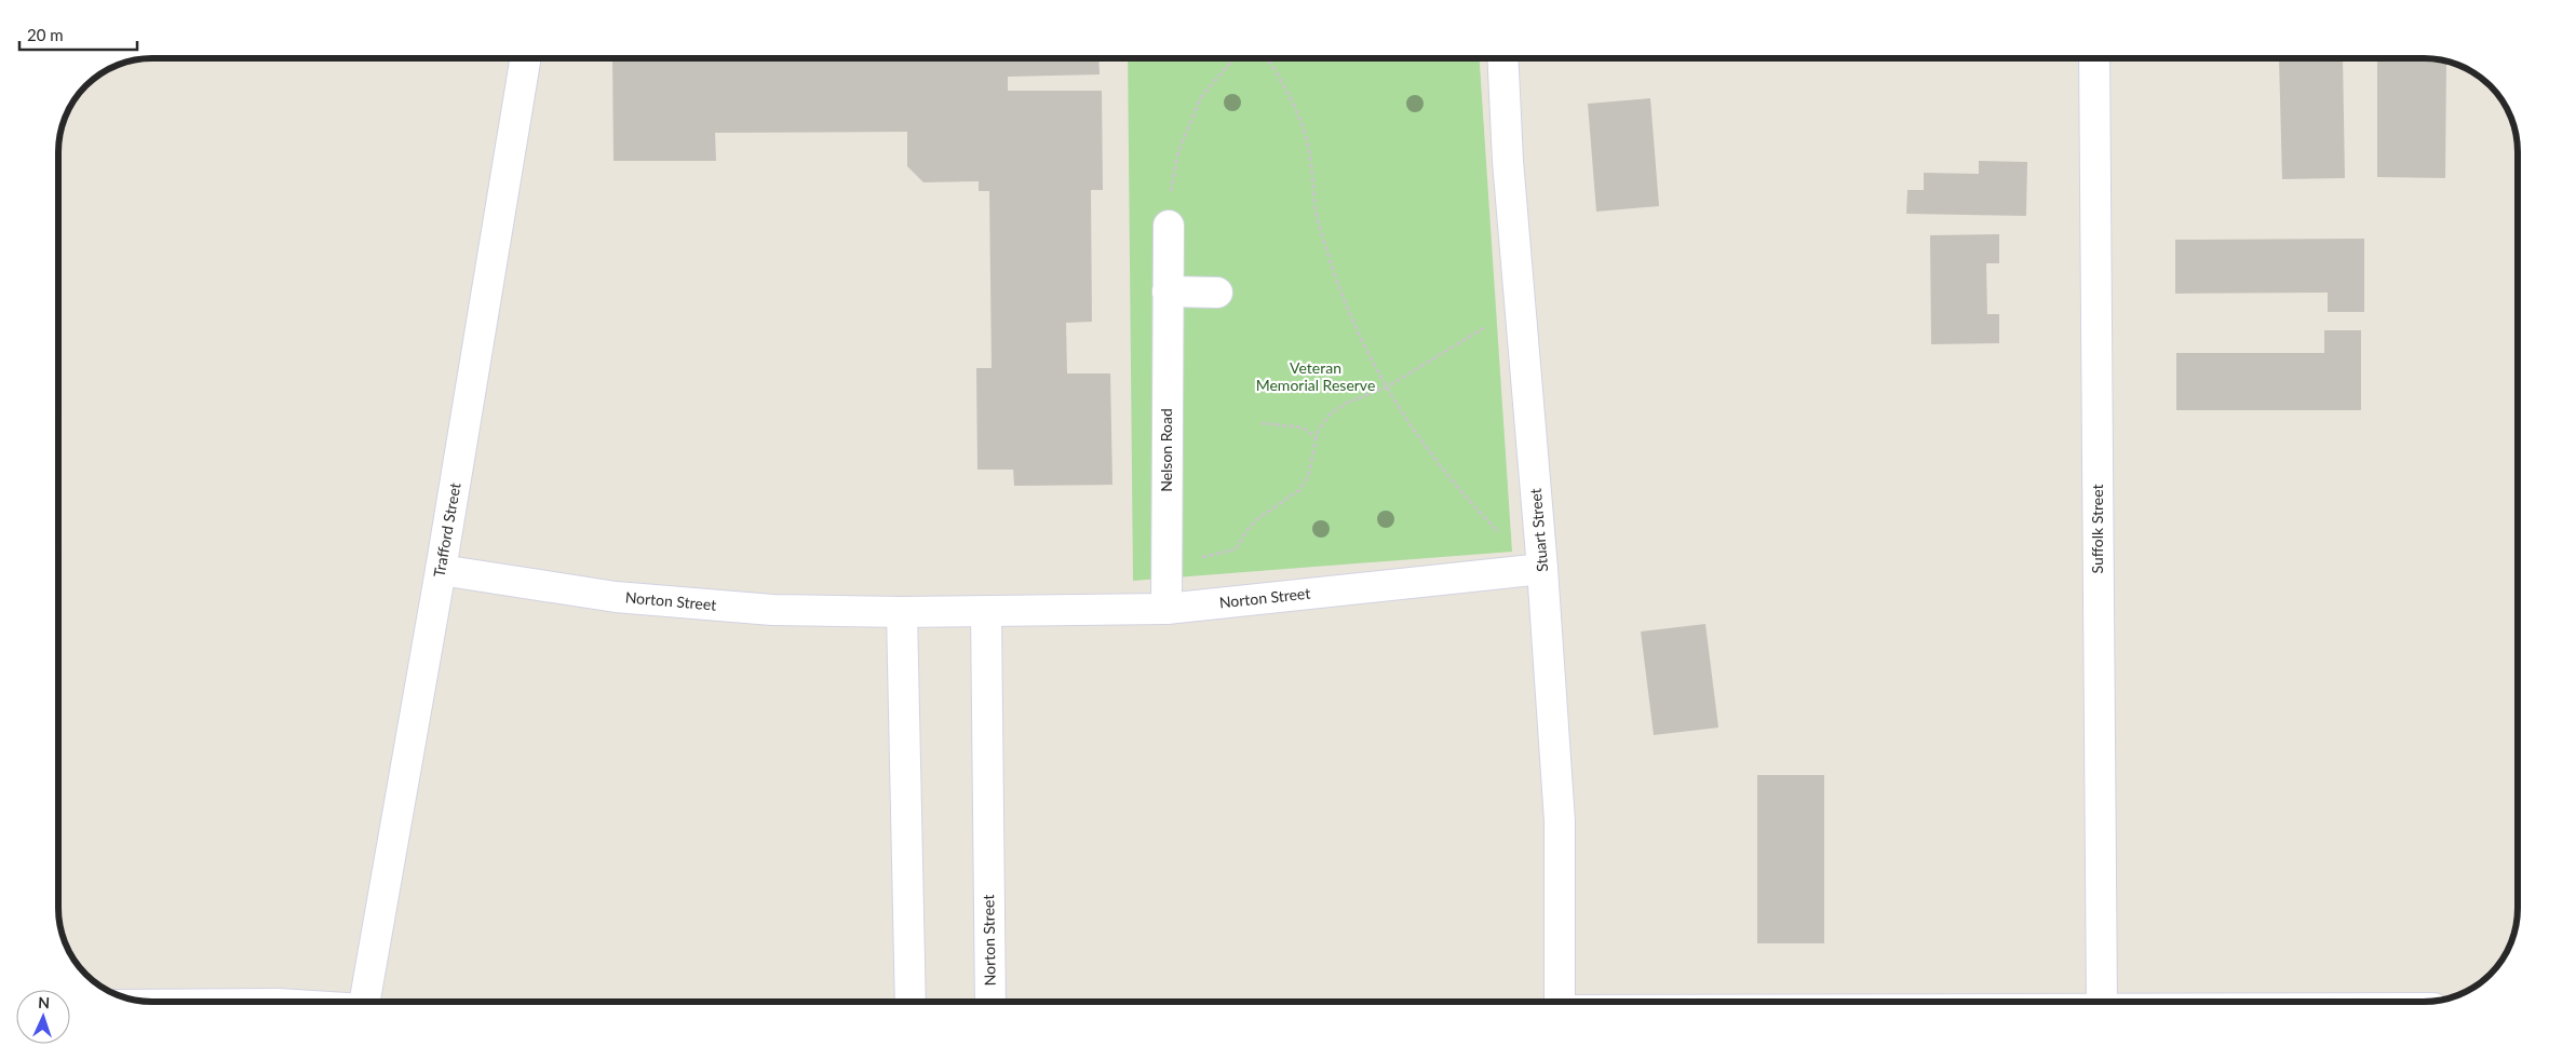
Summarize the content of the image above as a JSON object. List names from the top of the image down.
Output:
{
  "streets": {
    "street": [
      "Nelson Road",
      "Suffolk Street",
      "Trafford Street",
      "Stuart Street",
      "Norton Street"
    ]
  },
  "crossings": [
    ["Nelson Road", "Norton Street"],
    ["Trafford Street", "Norton Street"],
    ["Stuart Street", "Norton Street"]
  ],
  "parks": ["Veteran Memorial Reserve"],
  "scale_bar": "20 m",
  "north": "top"
}
